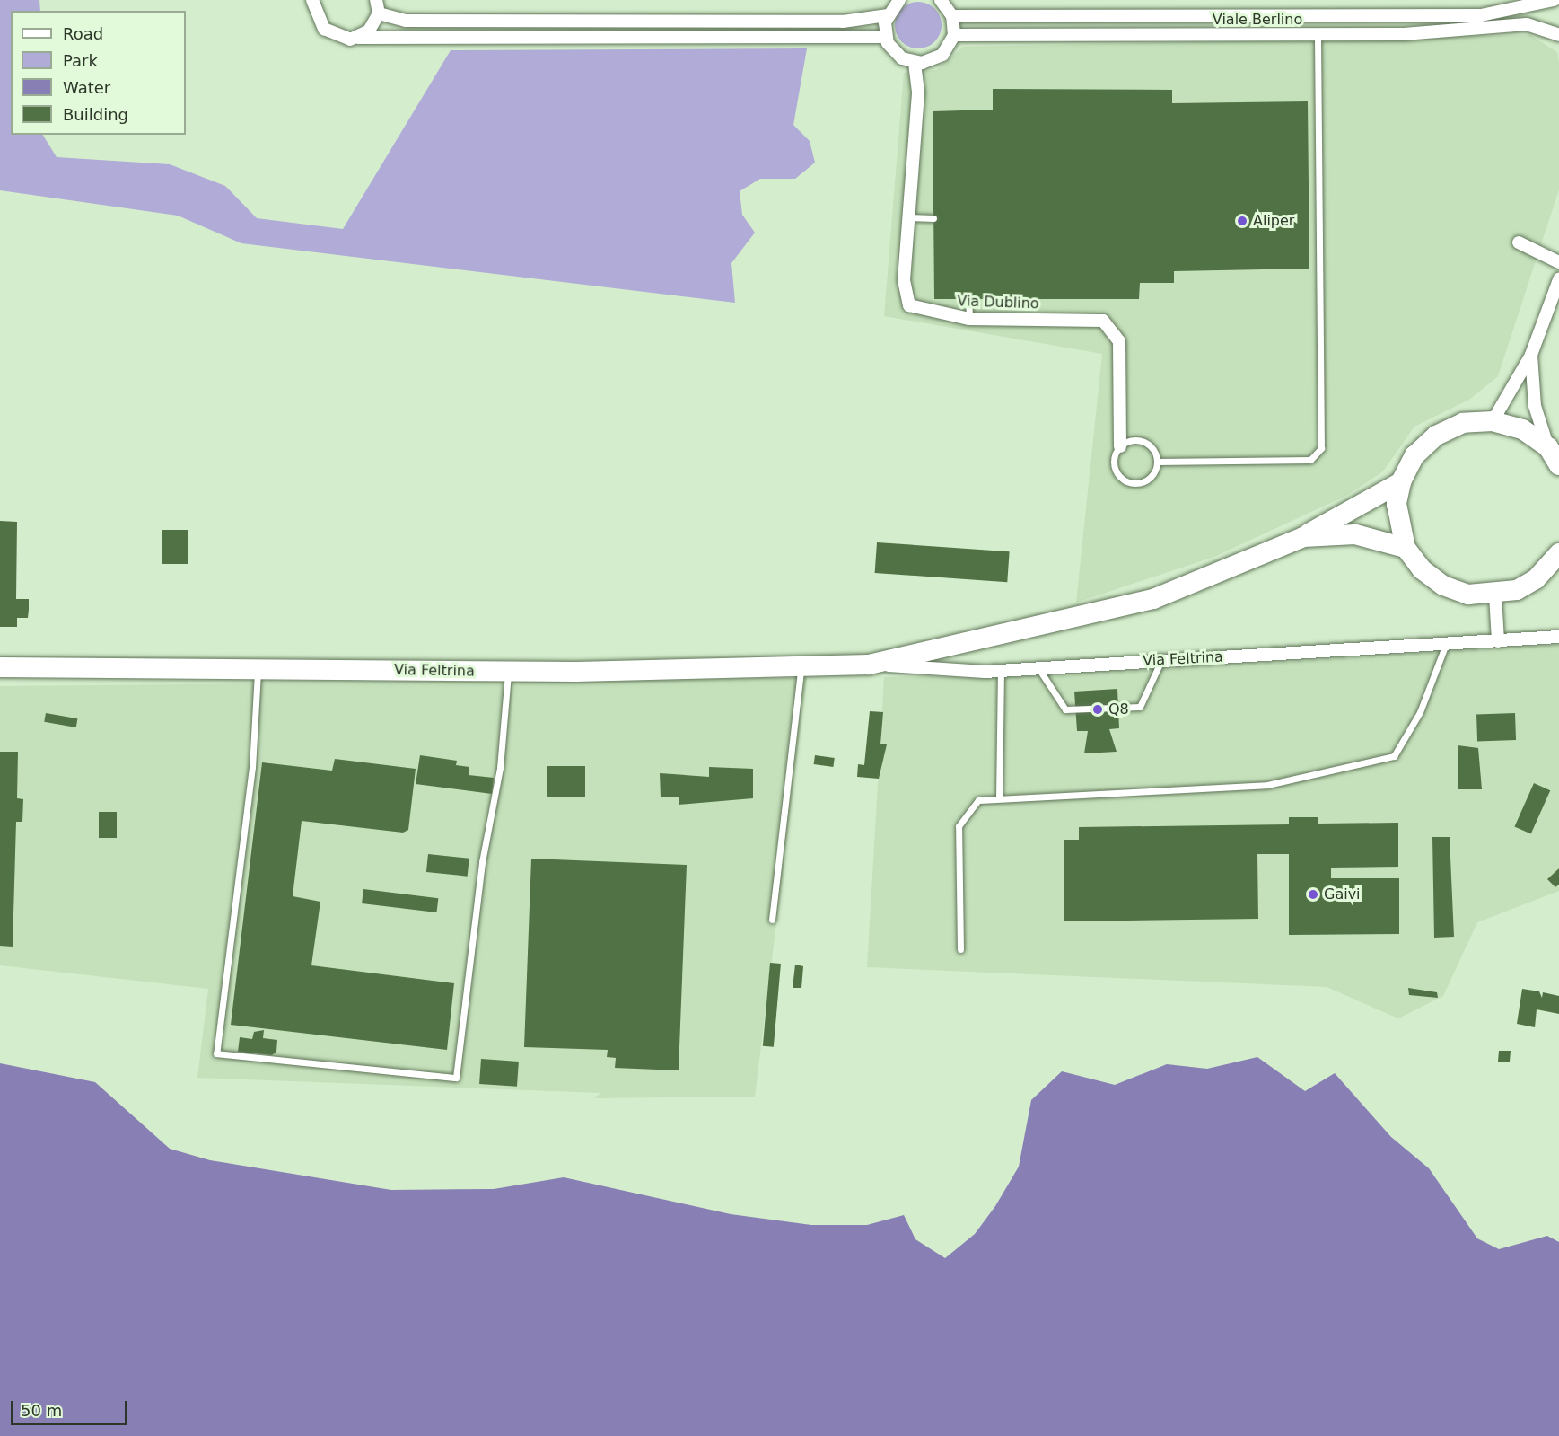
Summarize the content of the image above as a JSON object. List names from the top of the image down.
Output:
{
  "streets": {
    "main road": ["Via Feltrina"],
    "street": ["Viale Berlino", "Via Dublino"]
  },
  "places": ["Aliper", "Q8", "Gaivi"],
  "legend": [
    "Road",
    "Park",
    "Water",
    "Building"
  ],
  "scale_bar": "50 m"
}
